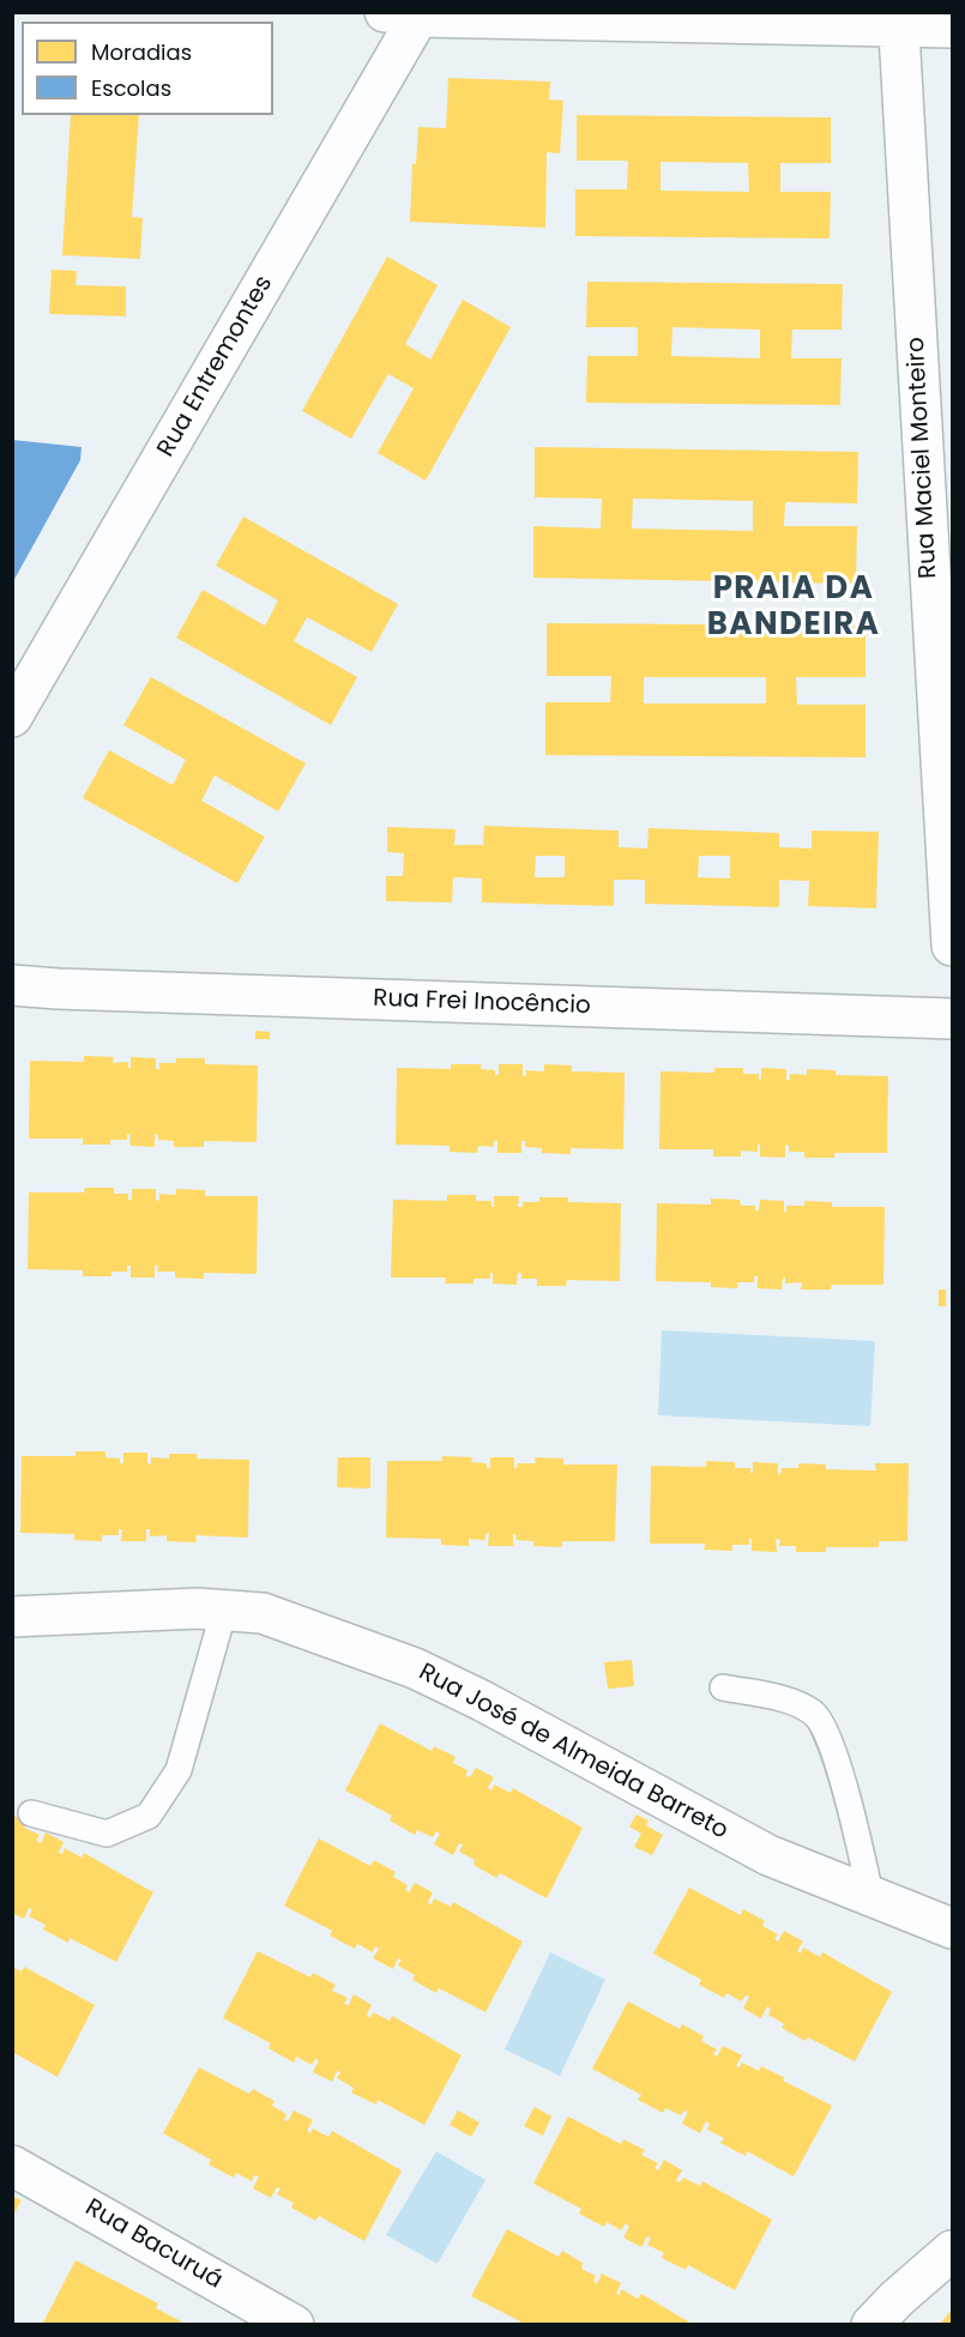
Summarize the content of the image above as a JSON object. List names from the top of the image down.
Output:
{
  "streets": {
    "street": [
      "Rua Entremontes",
      "Rua Maciel Monteiro",
      "Rua Frei Inocêncio",
      "Rua José de Almeida Barreto",
      "Rua Bacuruá"
    ]
  },
  "districts": ["PRAIA DA BANDEIRA"],
  "legend": ["Moradias", "Escolas"]
}
